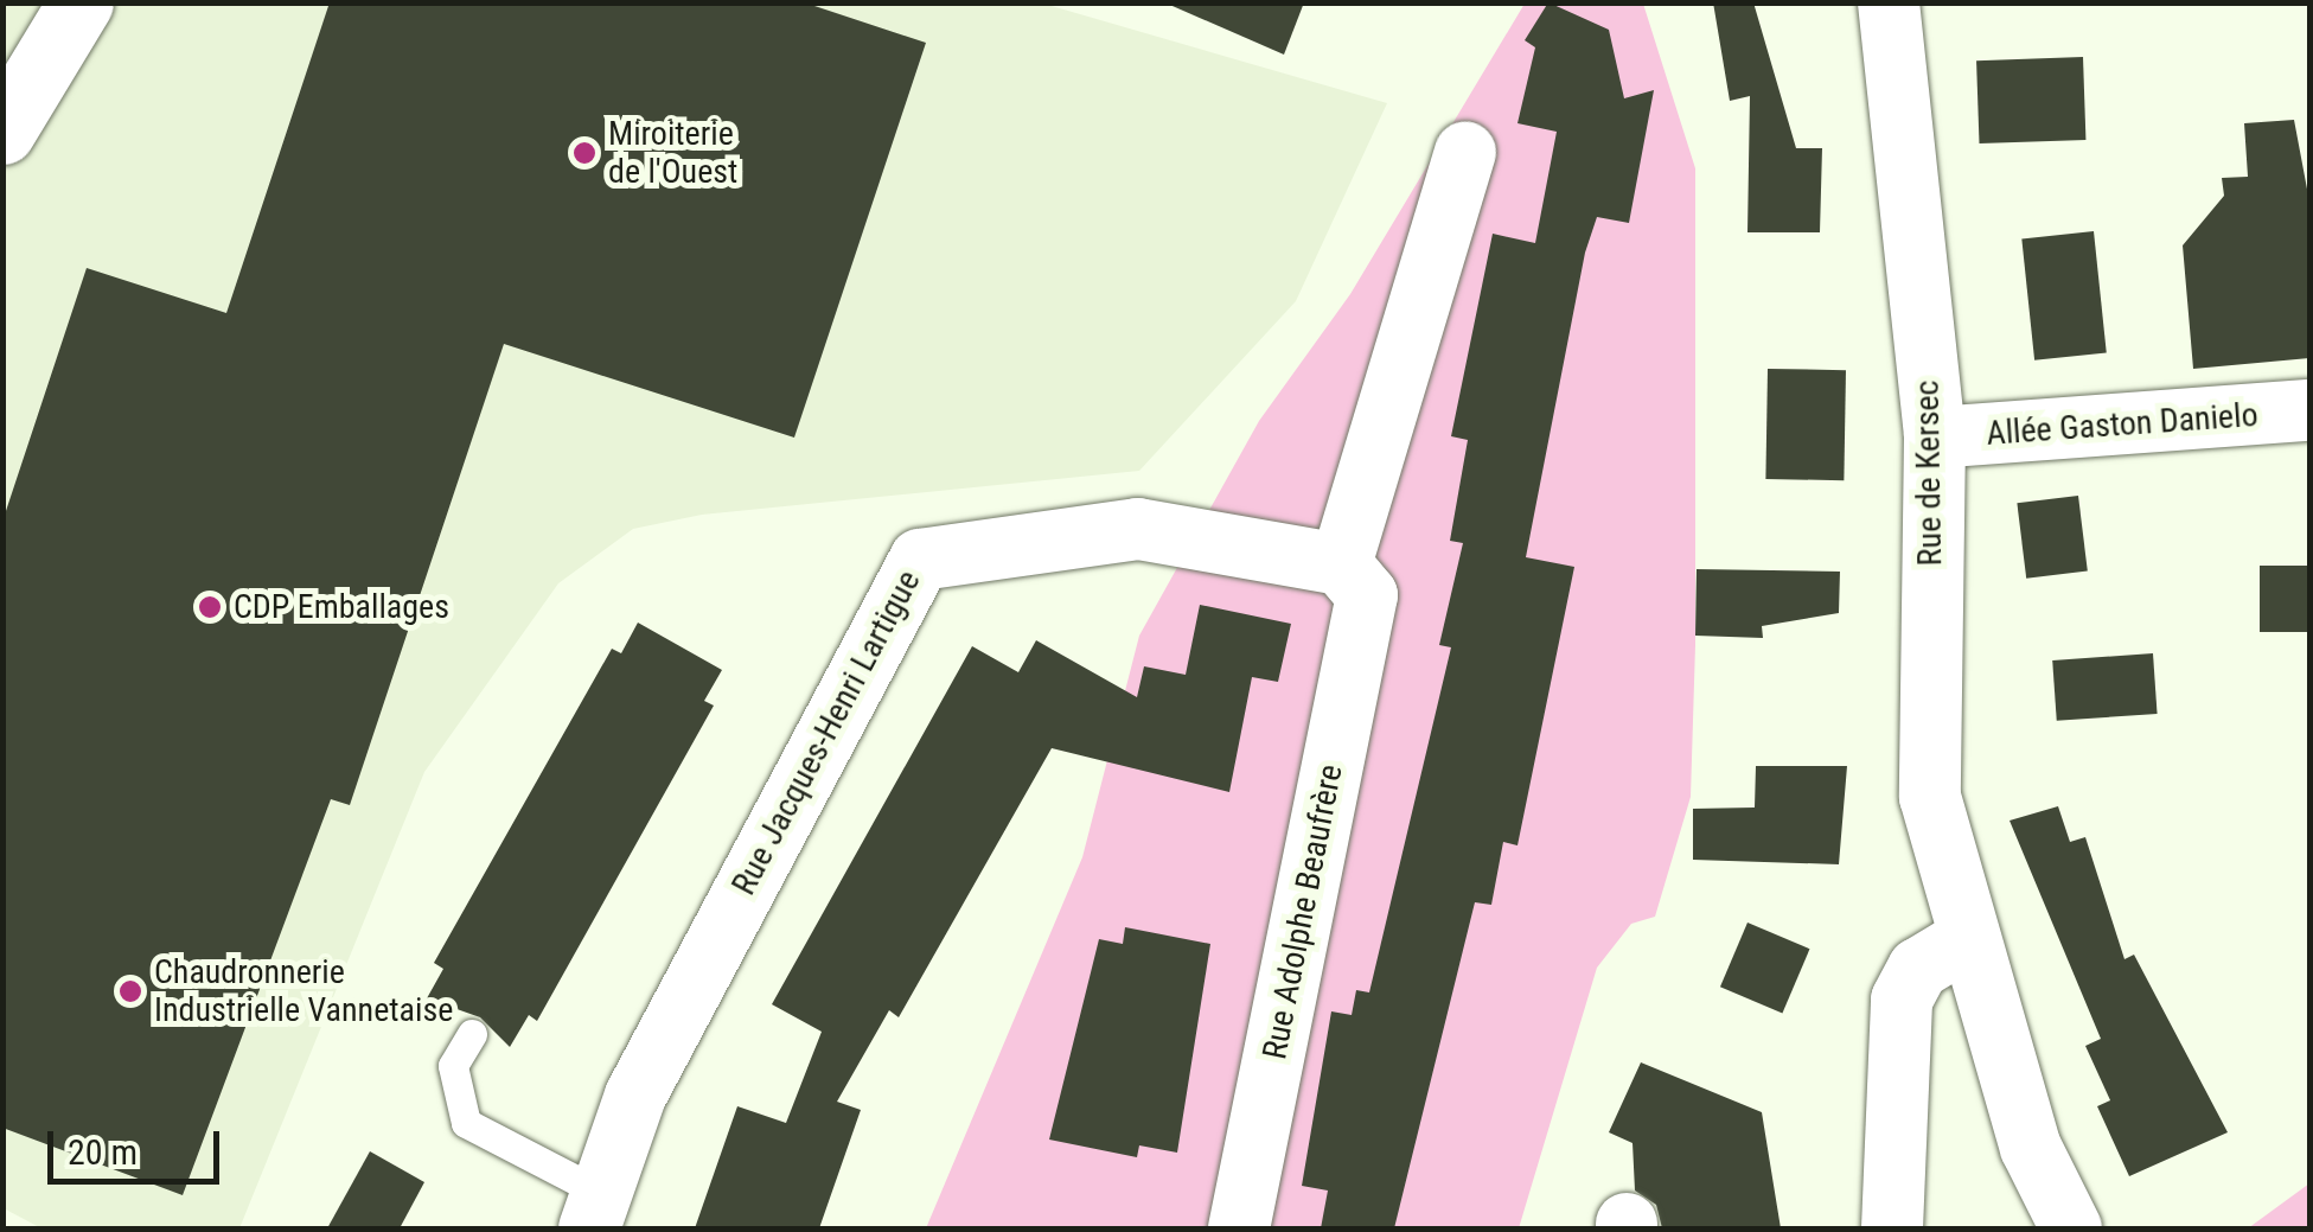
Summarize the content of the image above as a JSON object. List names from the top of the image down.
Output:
{
  "streets": {
    "street": [
      "Allée Gaston Danielo",
      "Rue de Kersec",
      "Rue Jacques-Henri Lartigue",
      "Rue Adolphe Beaufrère"
    ]
  },
  "crossings": [
    ["Allée Gaston Danielo", "Rue de Kersec"],
    ["Rue Jacques-Henri Lartigue", "Rue Adolphe Beaufrère"]
  ],
  "places": ["Miroiterie de l'Ouest", "CDP Emballages", "Chaudronnerie Industrielle Vannetaise"],
  "scale_bar": "20 m"
}
